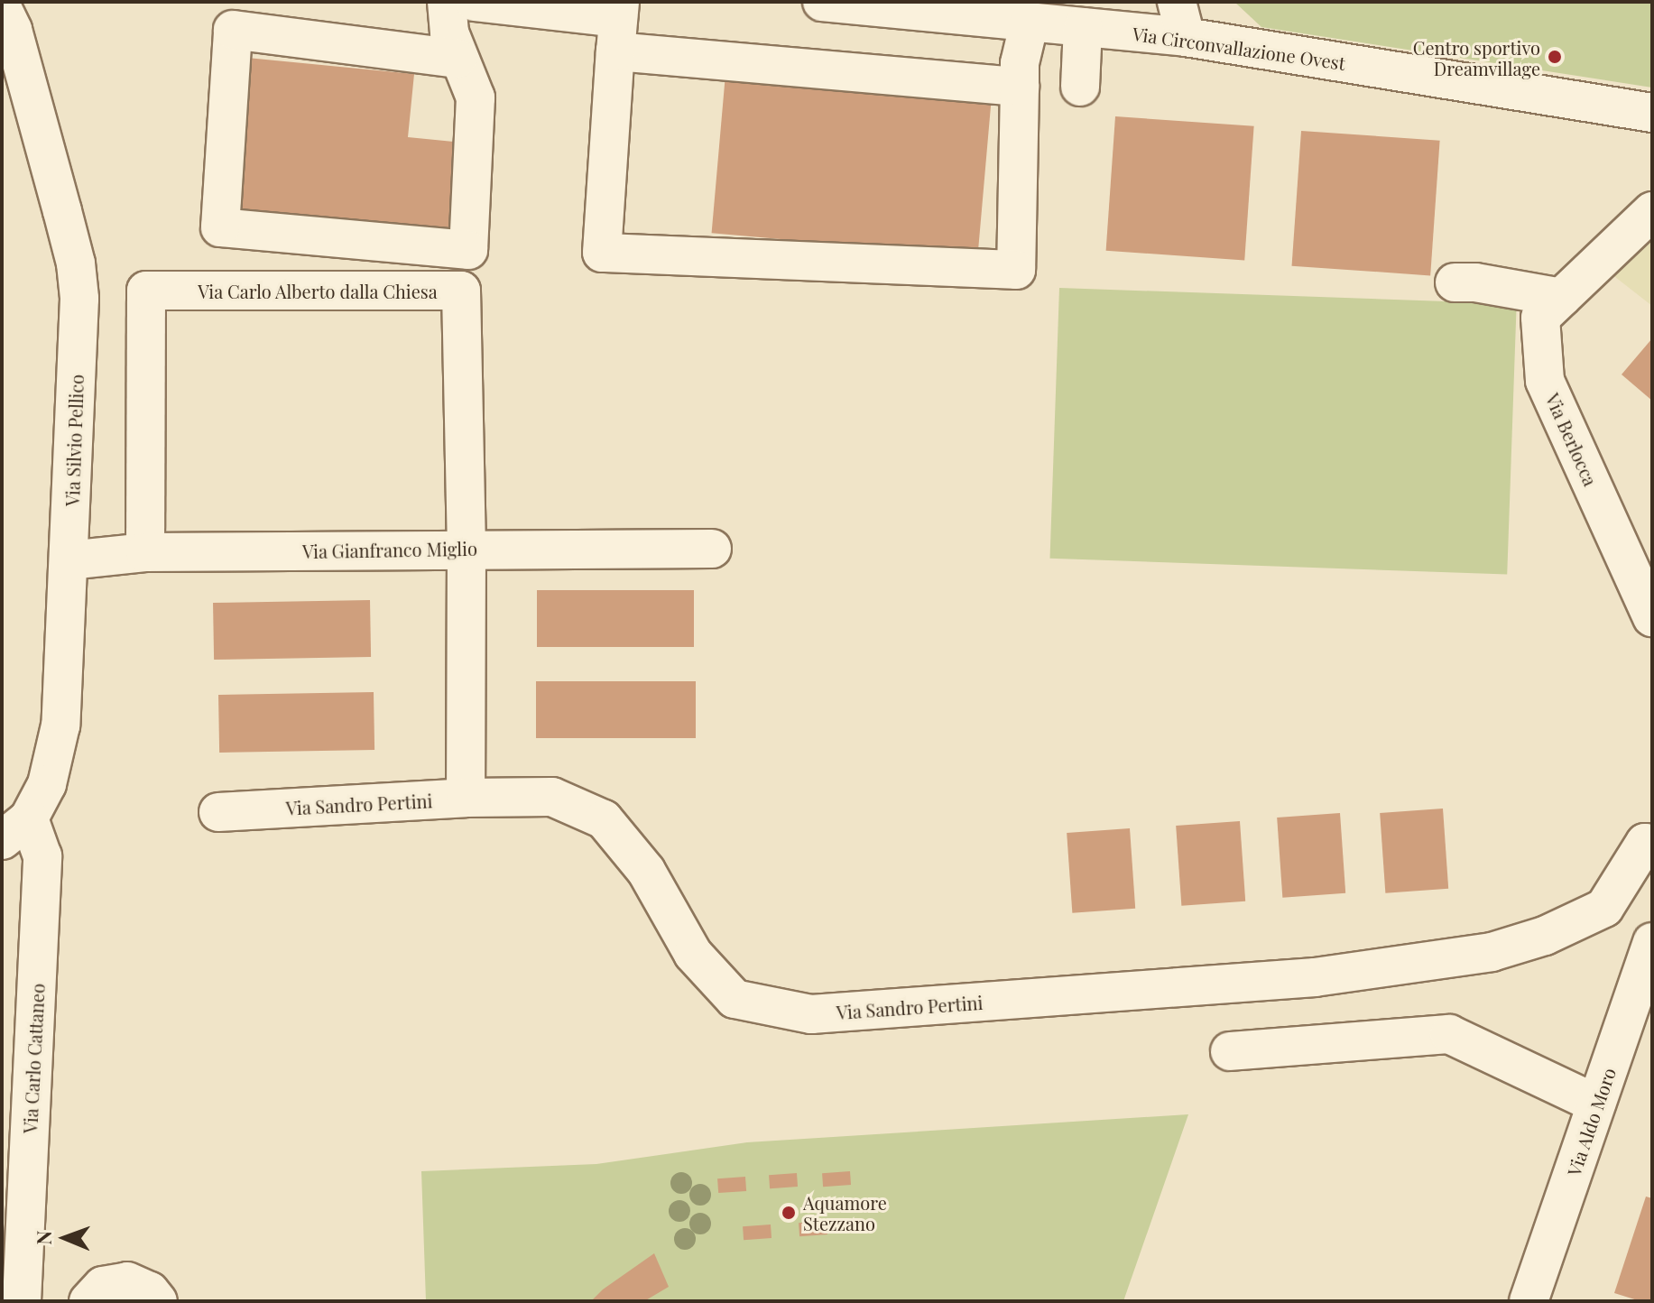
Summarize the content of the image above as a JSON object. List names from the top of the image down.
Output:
{
  "streets": {
    "street": [
      "Via Circonvallazione Ovest",
      "Via Carlo Alberto dalla Chiesa",
      "Via Berlocca",
      "Via Silvio Pellico",
      "Via Gianfranco Miglio",
      "Via Sandro Pertini",
      "Via Carlo Cattaneo",
      "Via Aldo Moro"
    ]
  },
  "crossings": [
    ["Via Carlo Alberto dalla Chiesa", "Via Gianfranco Miglio"],
    ["Via Carlo Alberto dalla Chiesa", "Via Sandro Pertini"],
    ["Via Silvio Pellico", "Via Gianfranco Miglio"],
    ["Via Silvio Pellico", "Via Carlo Cattaneo"]
  ],
  "places": ["Centro sportivo Dreamvillage", "Aquamore Stezzano"],
  "north": "left"
}
